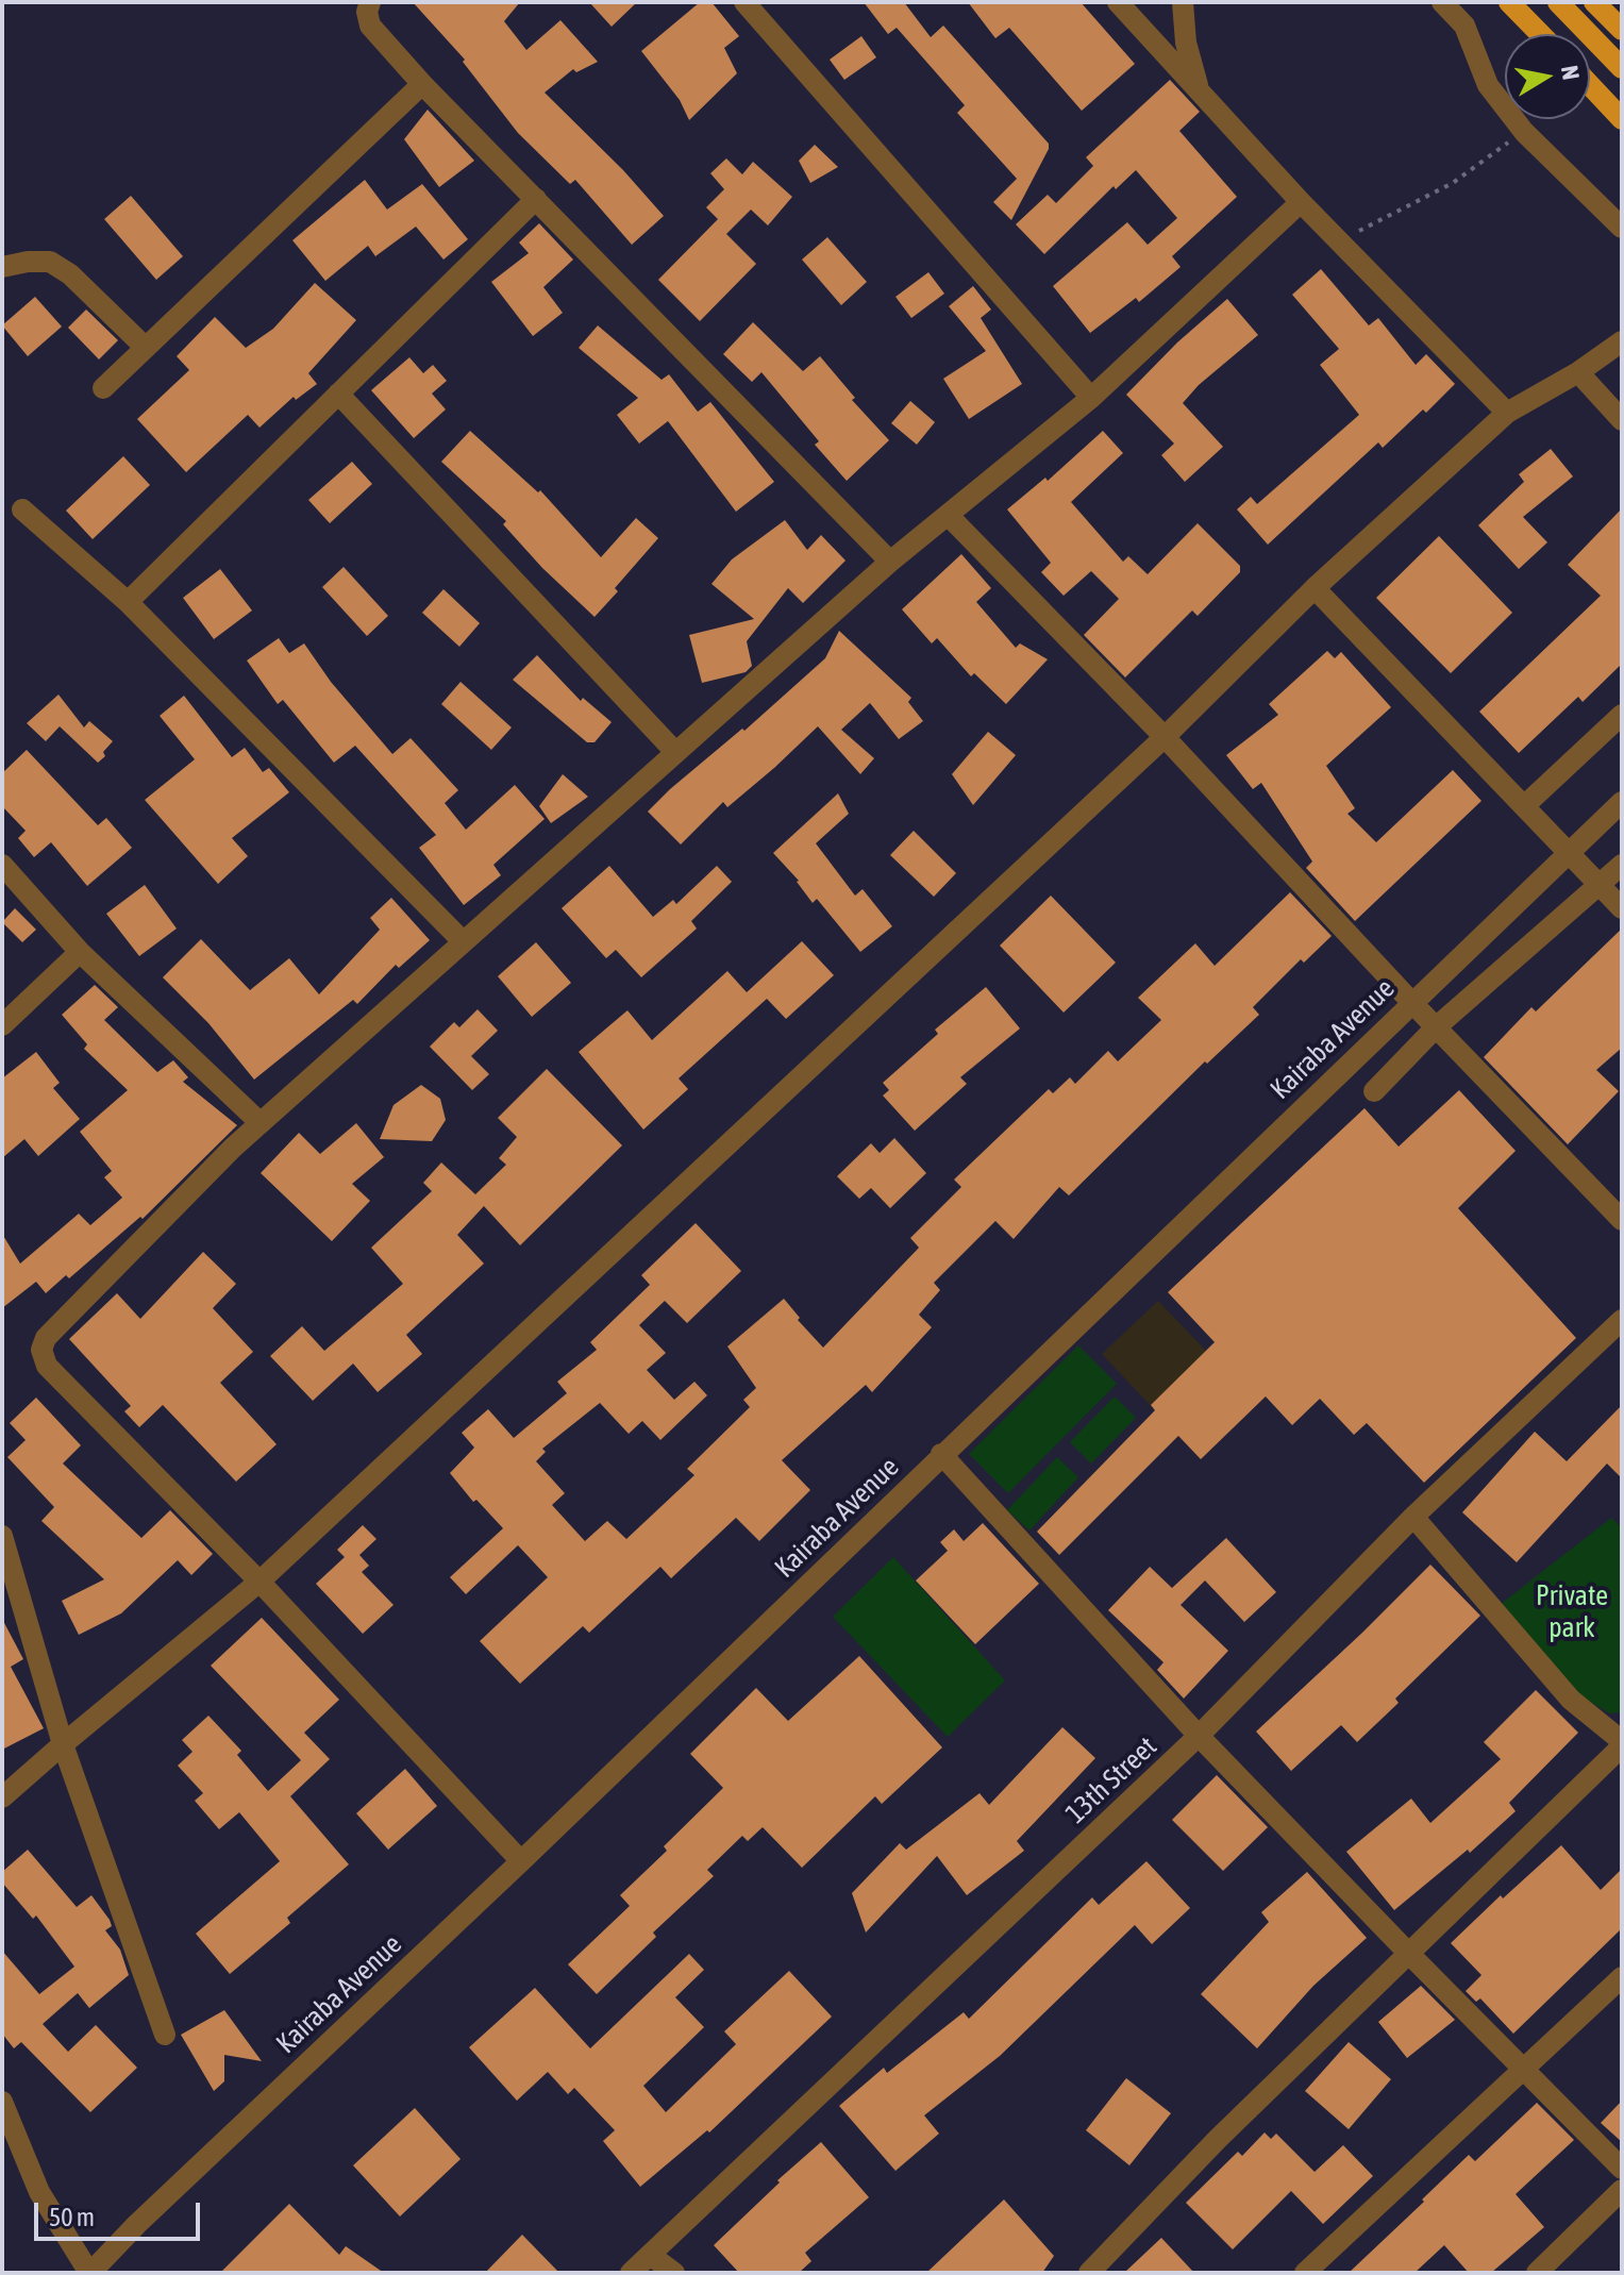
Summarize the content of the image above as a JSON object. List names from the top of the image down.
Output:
{
  "streets": {
    "street": ["Kairaba Avenue", "13th Street"]
  },
  "parks": ["Private park"],
  "scale_bar": "50 m",
  "north": "right"
}
